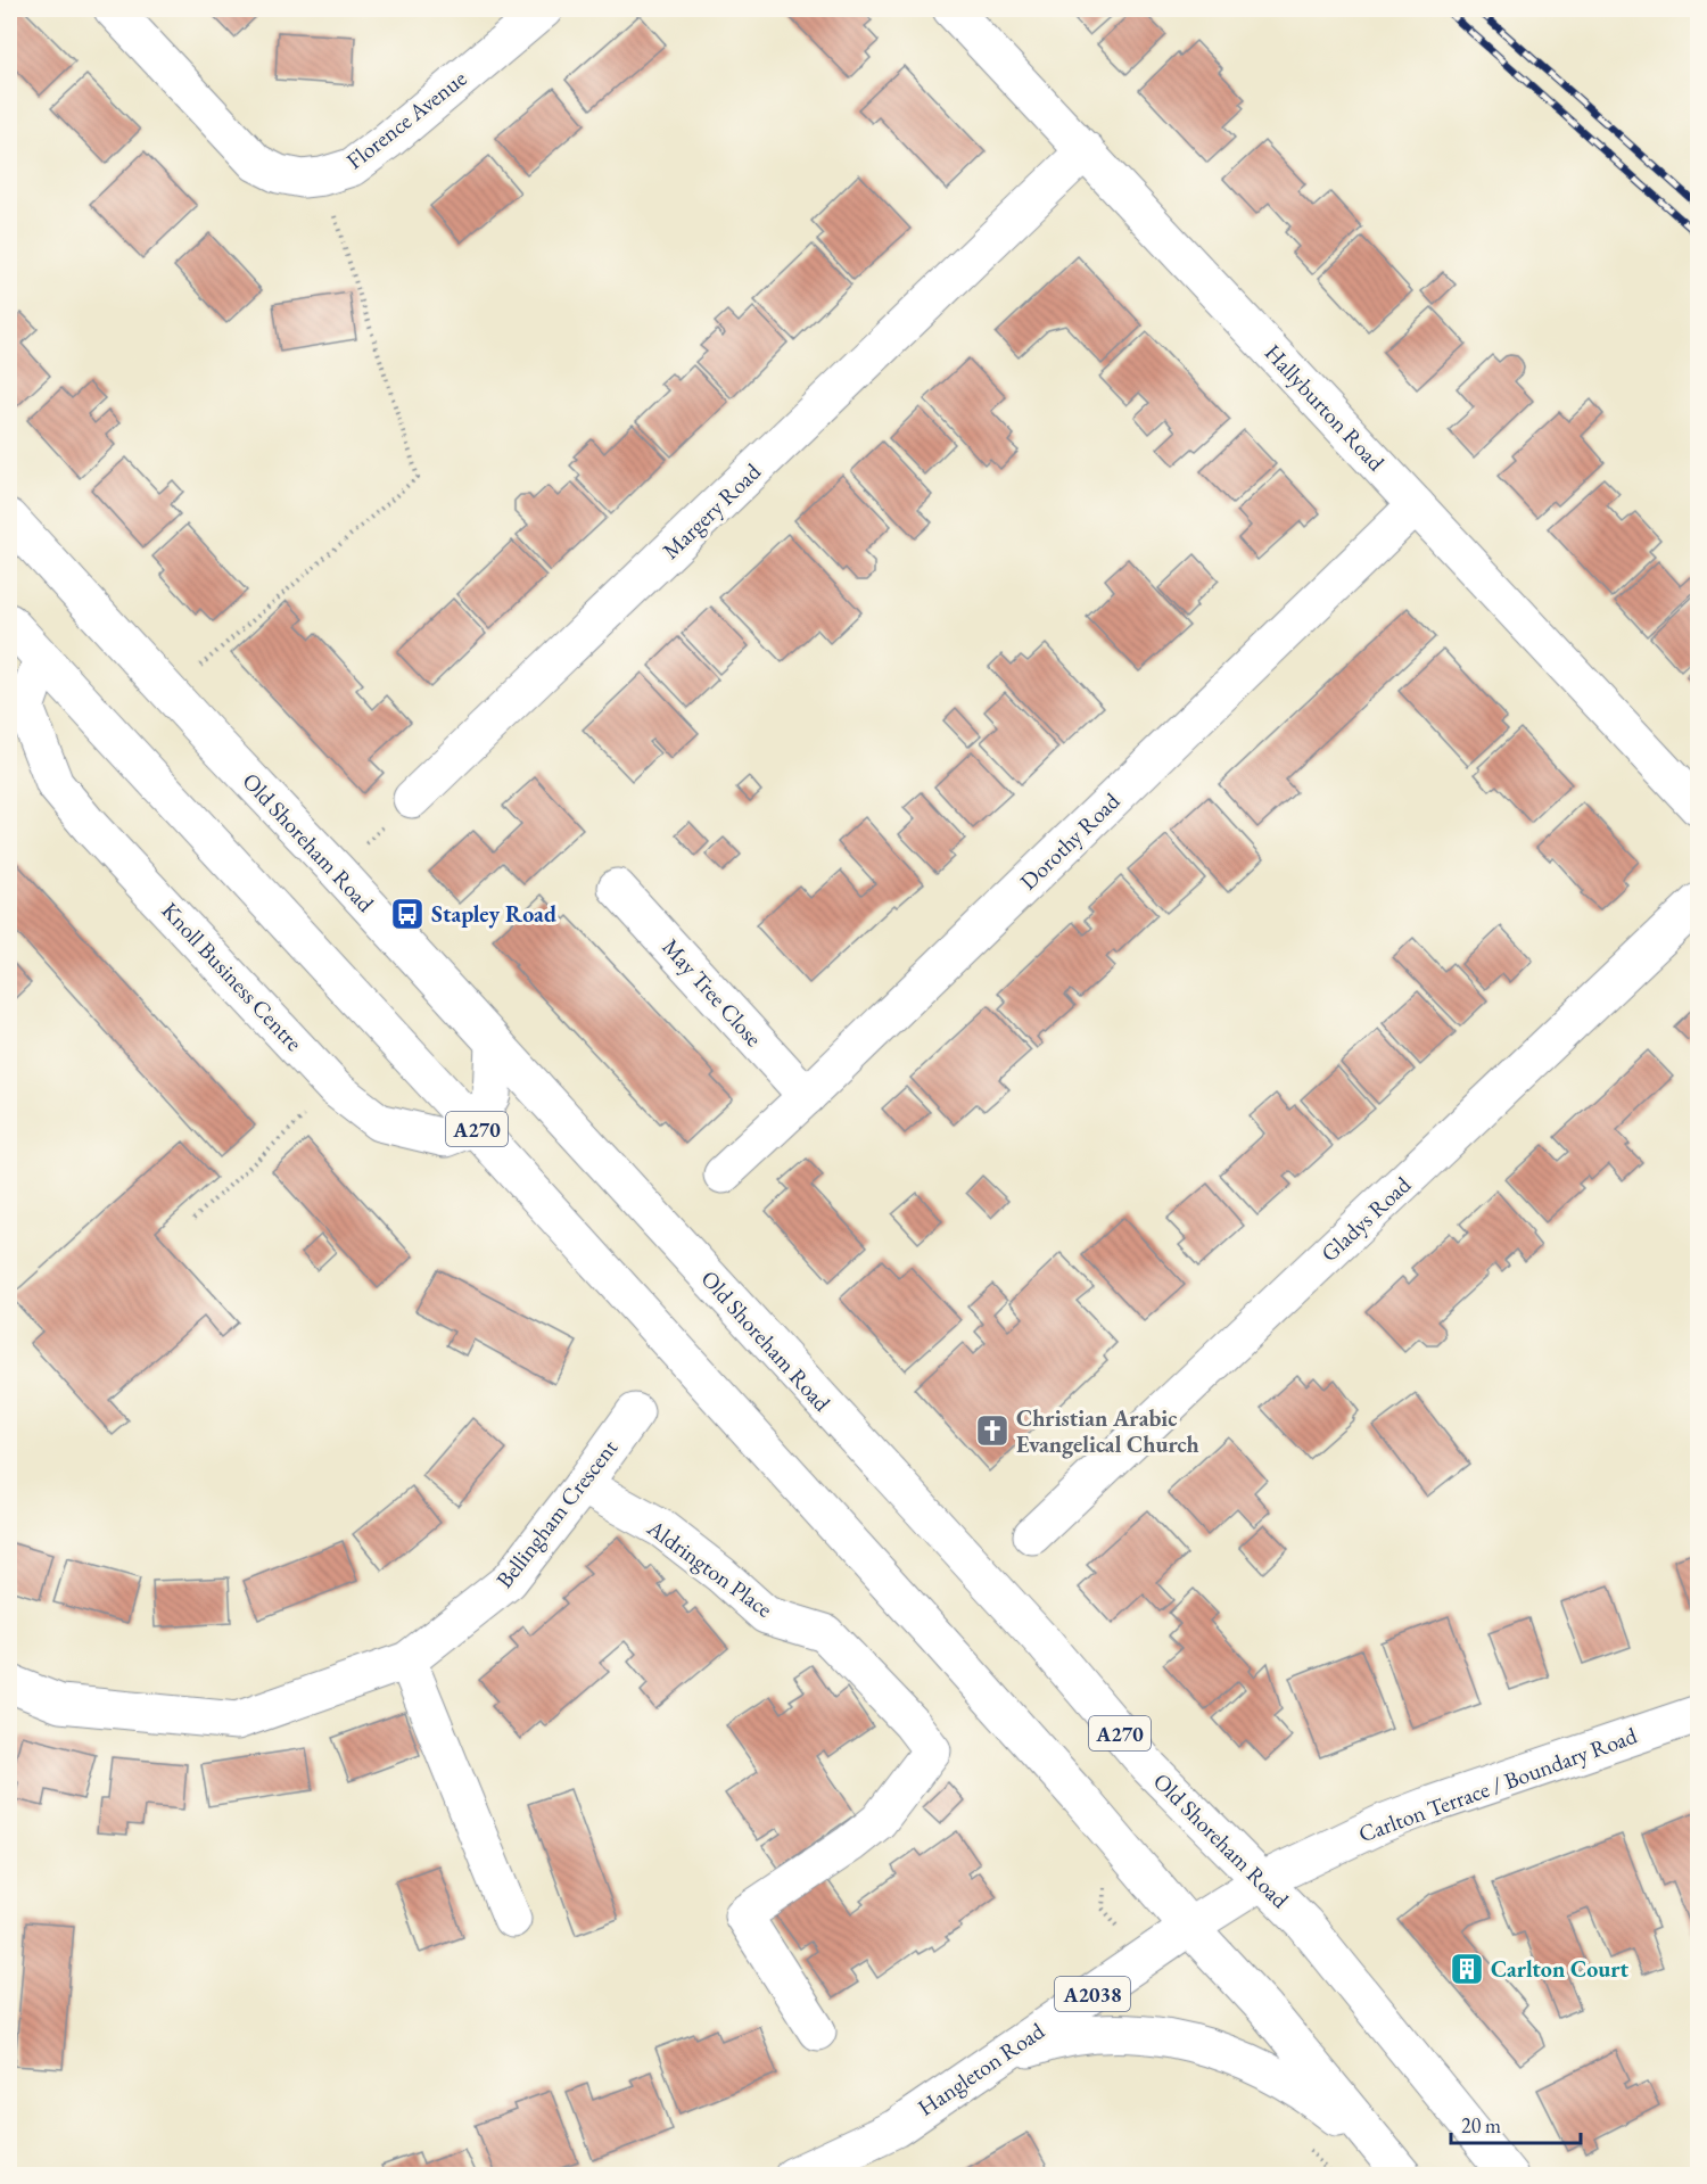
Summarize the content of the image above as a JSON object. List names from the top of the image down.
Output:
{
  "streets": {
    "street": [
      "Florence Avenue",
      "Hallyburton Road",
      "Margery Road",
      "Dorothy Road",
      "Old Shoreham Road",
      "Knoll Business Centre",
      "May Tree Close",
      "A270",
      "Gladys Road",
      "Bellingham Crescent",
      "Aldrington Place",
      "Carlton Terrace / Boundary Road",
      "A2038",
      "Hangleton Road"
    ]
  },
  "crossings": [
    ["Hallyburton Road", "Margery Road"],
    ["Hallyburton Road", "Dorothy Road"],
    ["Dorothy Road", "May Tree Close"],
    ["Old Shoreham Road", "Carlton Terrace / Boundary Road"],
    ["Old Shoreham Road", "Hangleton Road"],
    ["Knoll Business Centre", "A270"],
    ["A270", "Hangleton Road"],
    ["Bellingham Crescent", "Aldrington Place"],
    ["Carlton Terrace / Boundary Road", "Hangleton Road"]
  ],
  "places": {
    "bus stop": ["Stapley Road"],
    "church": ["Christian Arabic Evangelical Church"],
    "building": ["Carlton Court"]
  },
  "scale_bar": "20 m"
}
